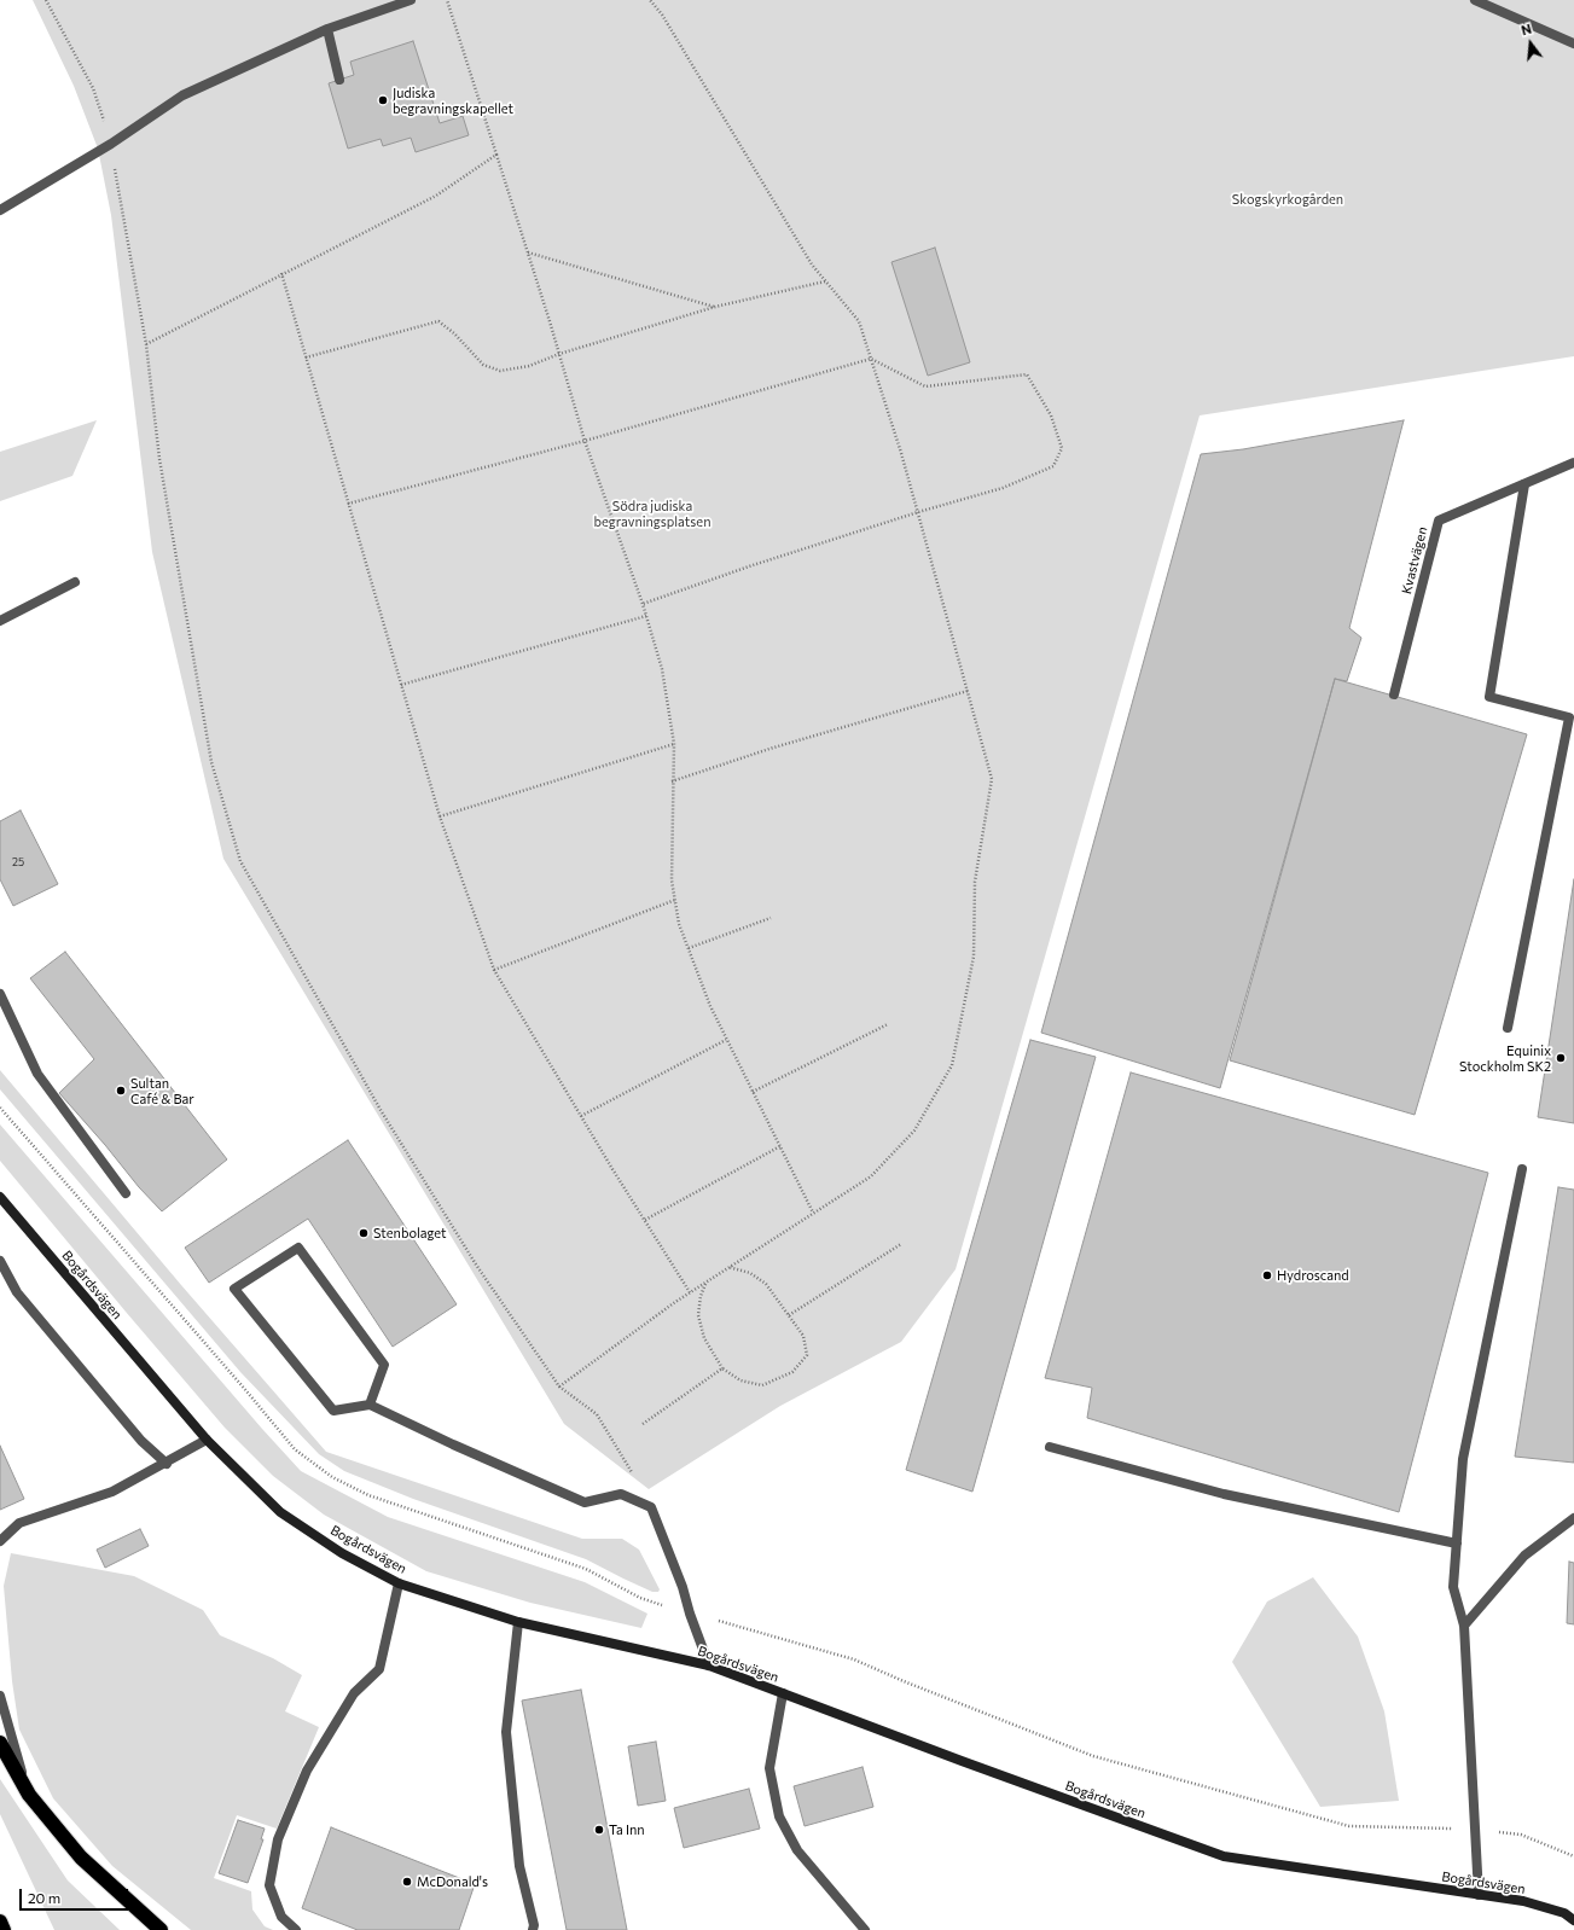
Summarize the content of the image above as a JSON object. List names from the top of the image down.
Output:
{
  "streets": {
    "street": ["Kvastvägen", "Bogårdsvägen"]
  },
  "parks": ["Skogskyrkogården", "Södra judiska begravningsplatsen"],
  "places": [
    "Judiska begravningskapellet",
    "Equinix Stockholm SK2",
    "Sultan Café & Bar",
    "Stenbolaget",
    "Hydroscand",
    "Ta Inn",
    "McDonald's"
  ],
  "house_numbers": ["25"],
  "scale_bar": "20 m",
  "north": "top"
}
